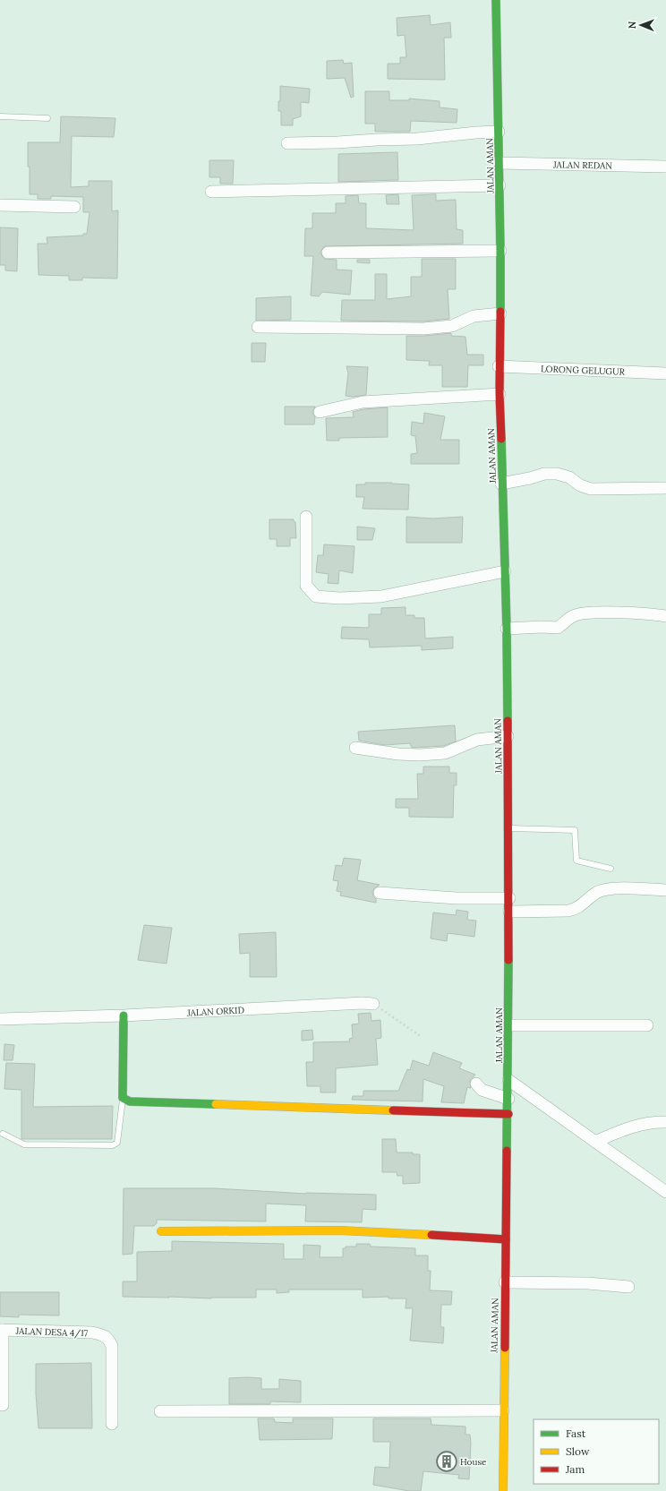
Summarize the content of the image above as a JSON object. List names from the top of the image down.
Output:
{
  "streets": {
    "street": [
      "JALAN REDAN",
      "JALAN AMAN",
      "LORONG GELUGUR",
      "JALAN ORKID",
      "JALAN DESA 4/17"
    ]
  },
  "crossings": [
    ["JALAN REDAN", "JALAN AMAN"],
    ["JALAN AMAN", "LORONG GELUGUR"]
  ],
  "places": {
    "building": ["House"]
  },
  "legend": ["Fast", "Slow", "Jam"],
  "north": "left"
}
